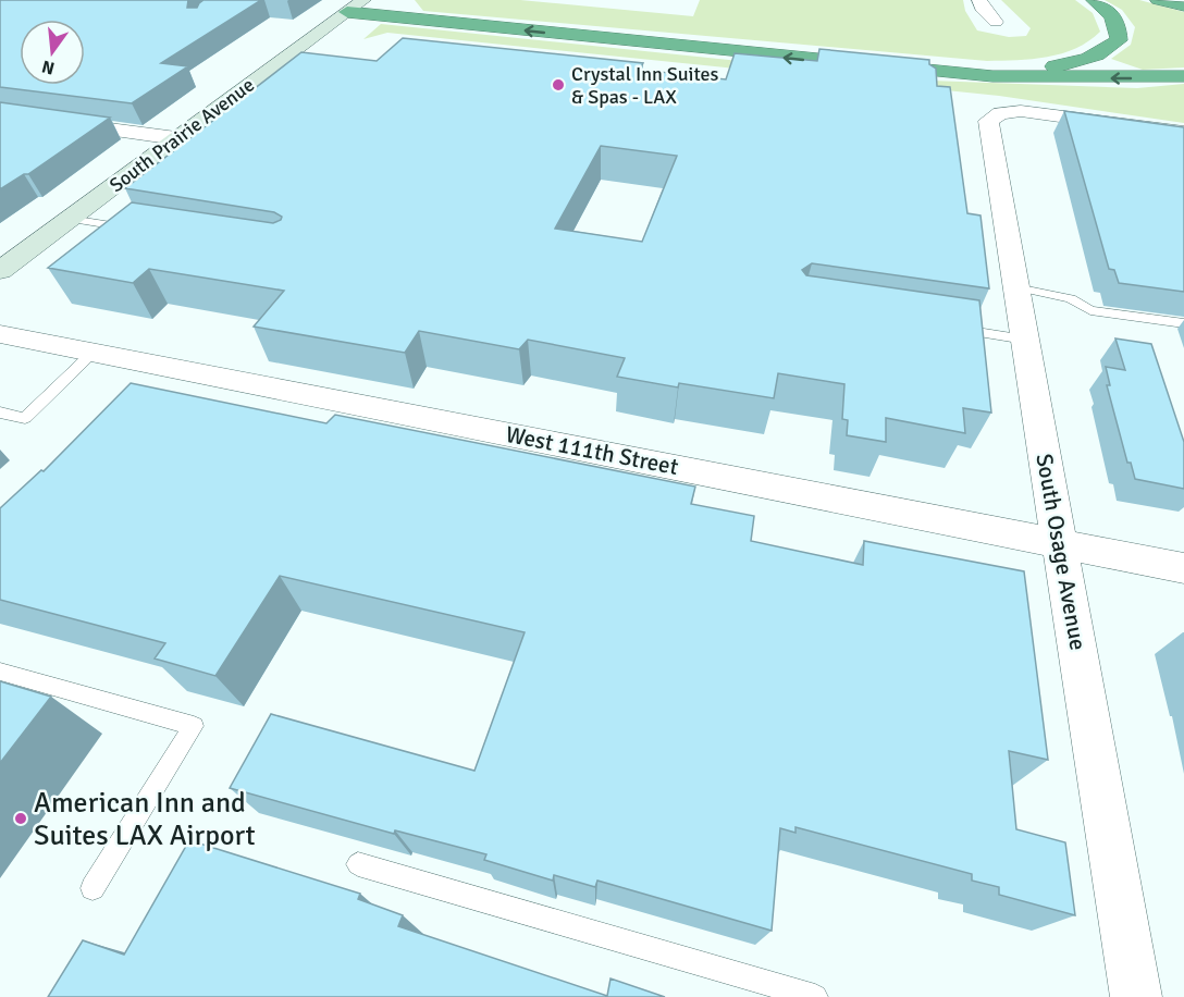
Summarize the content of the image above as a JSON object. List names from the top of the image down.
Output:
{
  "streets": {
    "main road": ["South Prairie Avenue"],
    "street": ["West 111th Street", "South Osage Avenue"]
  },
  "crossings": [
    ["West 111th Street", "South Osage Avenue"]
  ],
  "places": ["Crystal Inn Suites & Spas - LAX", "American Inn and Suites LAX Airport"],
  "north": "bottom"
}
